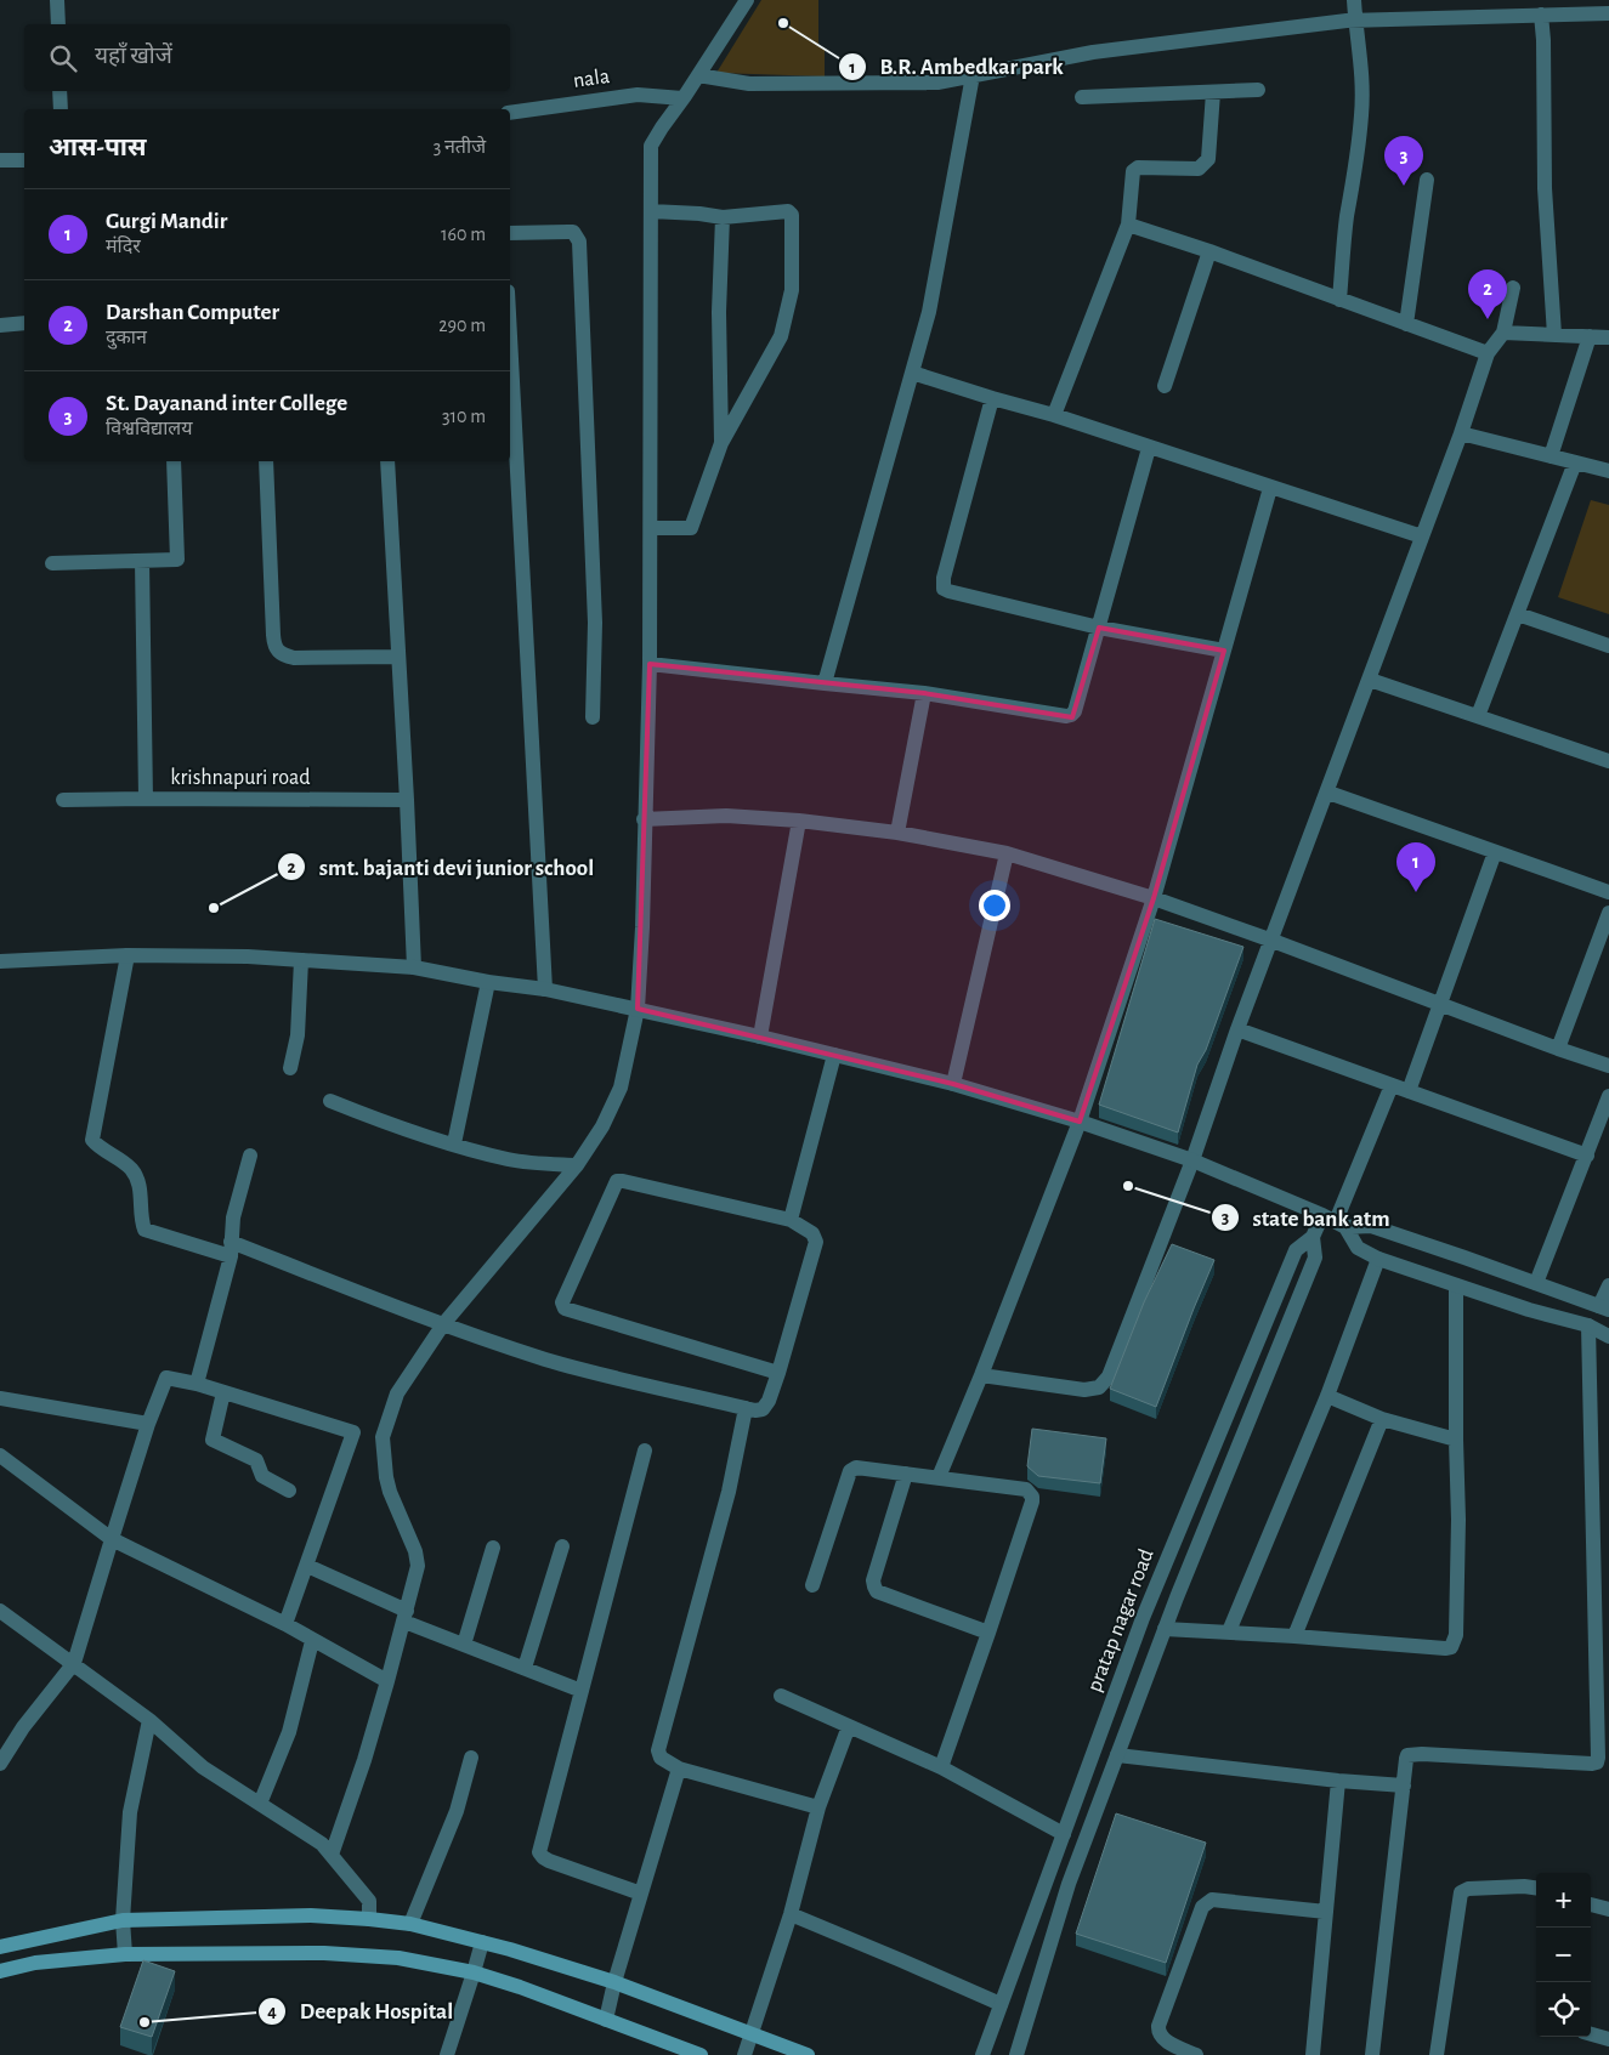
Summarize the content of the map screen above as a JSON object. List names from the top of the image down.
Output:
{
  "streets": {
    "street": ["nala", "krishnapuri road", "pratap nagar road"]
  },
  "places": [
    "B.R. Ambedkar park",
    "smt. bajanti devi junior school",
    "state bank atm",
    "Deepak Hospital"
  ],
  "page": {
    "search": "यहाँ खोजें",
    "heading": ["आस-पास", "3 नतीजे"],
    "pins": ["3", "2", "1"],
    "list": [
      {
        "mark": "1",
        "name": "Gurgi Mandir",
        "note": "मंदिर",
        "value": "160 m"
      },
      {
        "mark": "2",
        "name": "Darshan Computer",
        "note": "दुकान",
        "value": "290 m"
      },
      {
        "mark": "3",
        "name": "St. Dayanand inter College",
        "note": "विश्वविद्यालय",
        "value": "310 m"
      }
    ],
    "map_buttons": ["+", "−"]
  }
}
